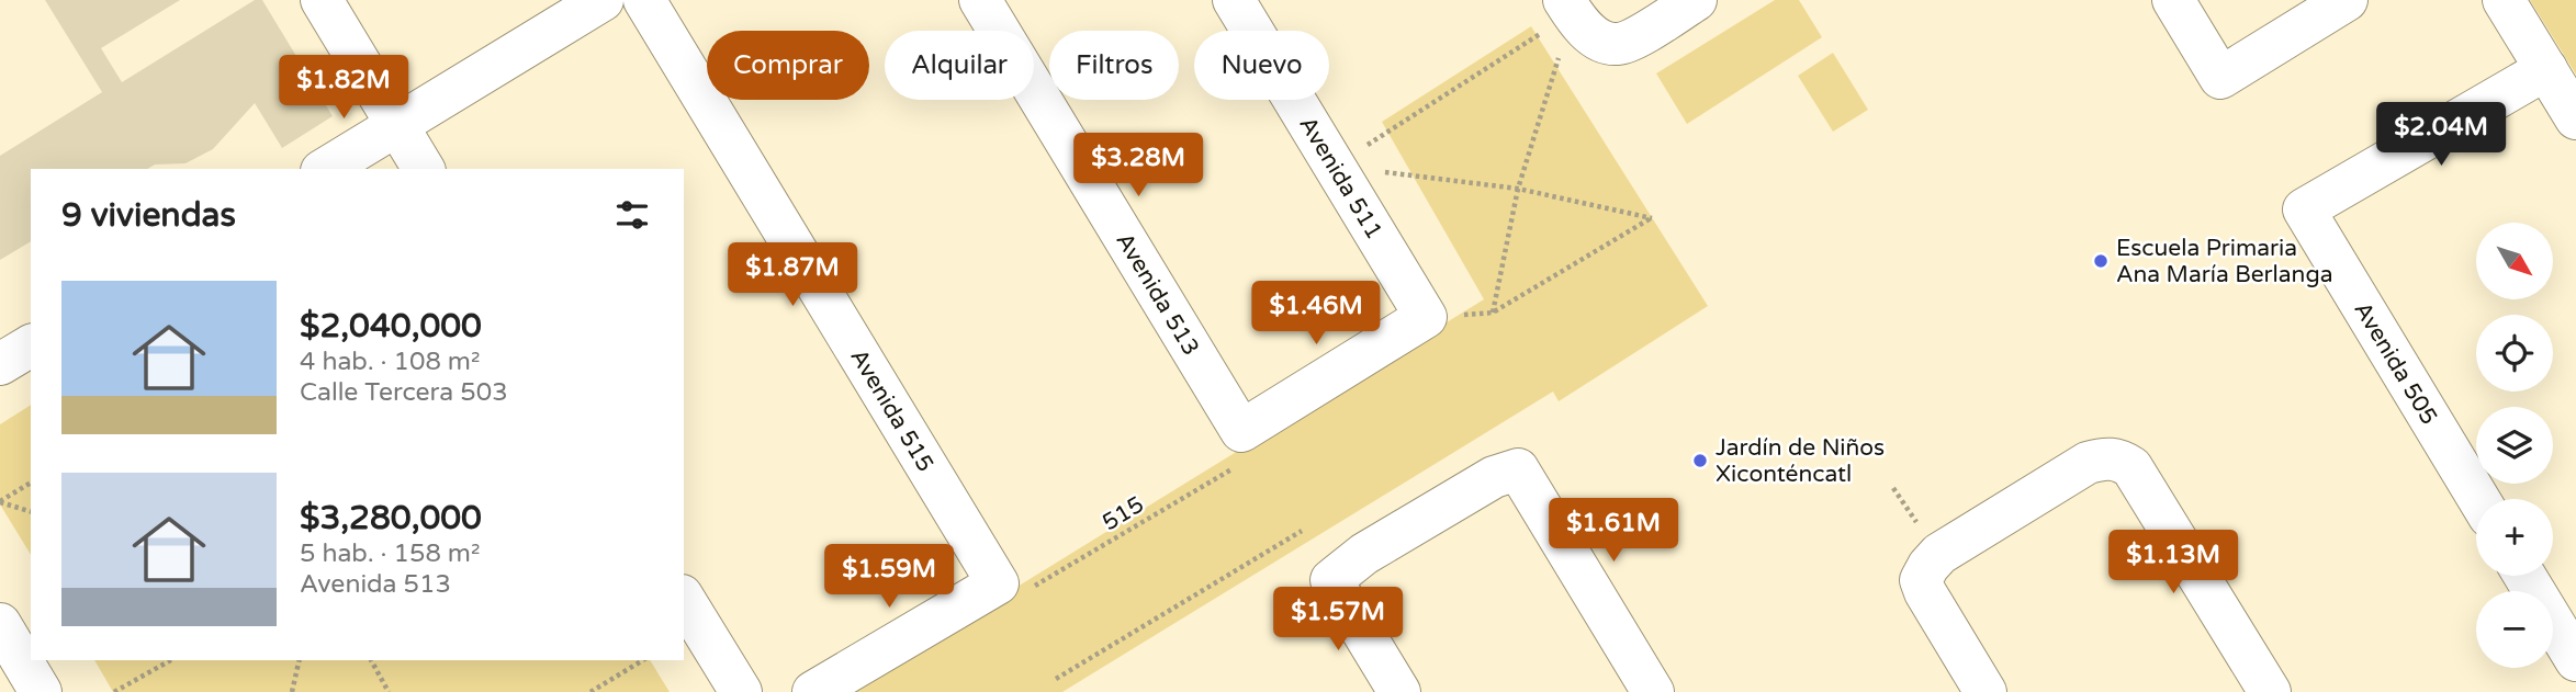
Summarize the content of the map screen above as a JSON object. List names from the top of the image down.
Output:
{
  "streets": {
    "street": [
      "Avenida 511",
      "Avenida 513",
      "Avenida 505",
      "Avenida 515"
    ],
    "path": ["515"]
  },
  "crossings": [
    ["Avenida 511", "Avenida 513"],
    ["Avenida 511", "515"],
    ["Avenida 513", "515"],
    ["Avenida 515", "515"]
  ],
  "places": ["Escuela Primaria Ana María Berlanga", "Jardín de Niños Xiconténcatl"],
  "north": "bottom right",
  "page": {
    "chip": [
      "Comprar",
      "Alquilar",
      "Filtros",
      "Nuevo"
    ],
    "price": [
      "$1.82M",
      "$2.04M",
      "$3.28M",
      "$1.87M",
      "$1.46M",
      "$1.61M",
      "$1.13M",
      "$1.59M",
      "$1.57M"
    ],
    "heading": "9 viviendas",
    "map_buttons": ["+", "−"],
    "list": [
      {
        "name": "$2,040,000",
        "note": "4 hab. · 108 m² · Calle Tercera 503"
      },
      {
        "name": "$3,280,000",
        "note": "5 hab. · 158 m² · Avenida 513"
      }
    ]
  }
}
